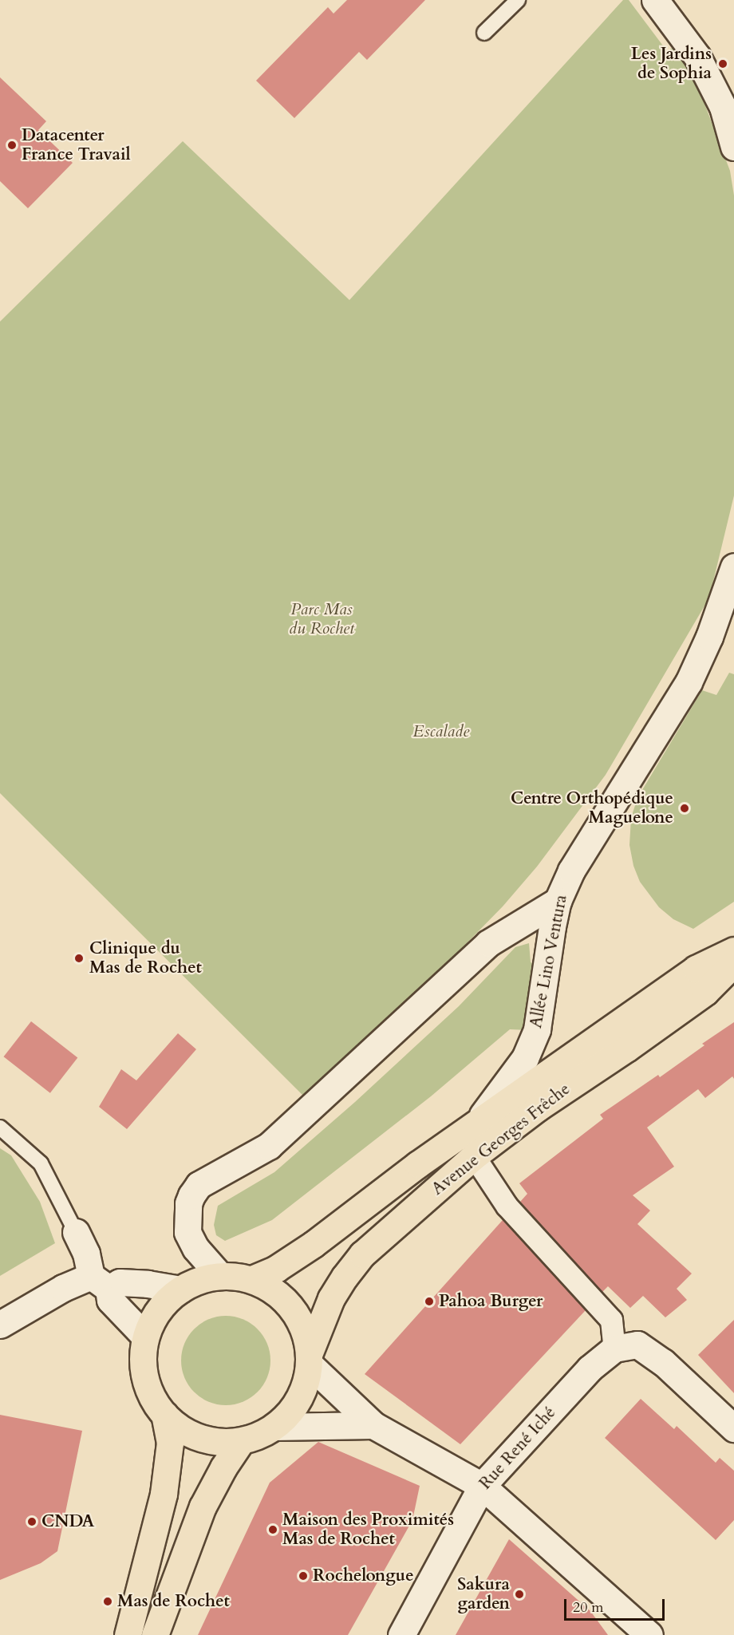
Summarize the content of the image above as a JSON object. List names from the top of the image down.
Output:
{
  "streets": {
    "main road": ["Avenue Georges Frêche"],
    "street": ["Allée Lino Ventura", "Rue René Iché"]
  },
  "crossings": [
    ["Allée Lino Ventura", "Avenue Georges Frêche"]
  ],
  "parks": ["Parc Mas du Rochet", "Escalade"],
  "places": [
    "Les Jardins de Sophia",
    "Datacenter France Travail",
    "Centre Orthopédique Maguelone",
    "Clinique du Mas de Rochet",
    "Pahoa Burger",
    "CNDA",
    "Maison des Proximités Mas de Rochet",
    "Rochelongue",
    "Sakura garden",
    "Mas de Rochet"
  ],
  "scale_bar": "20 m"
}
